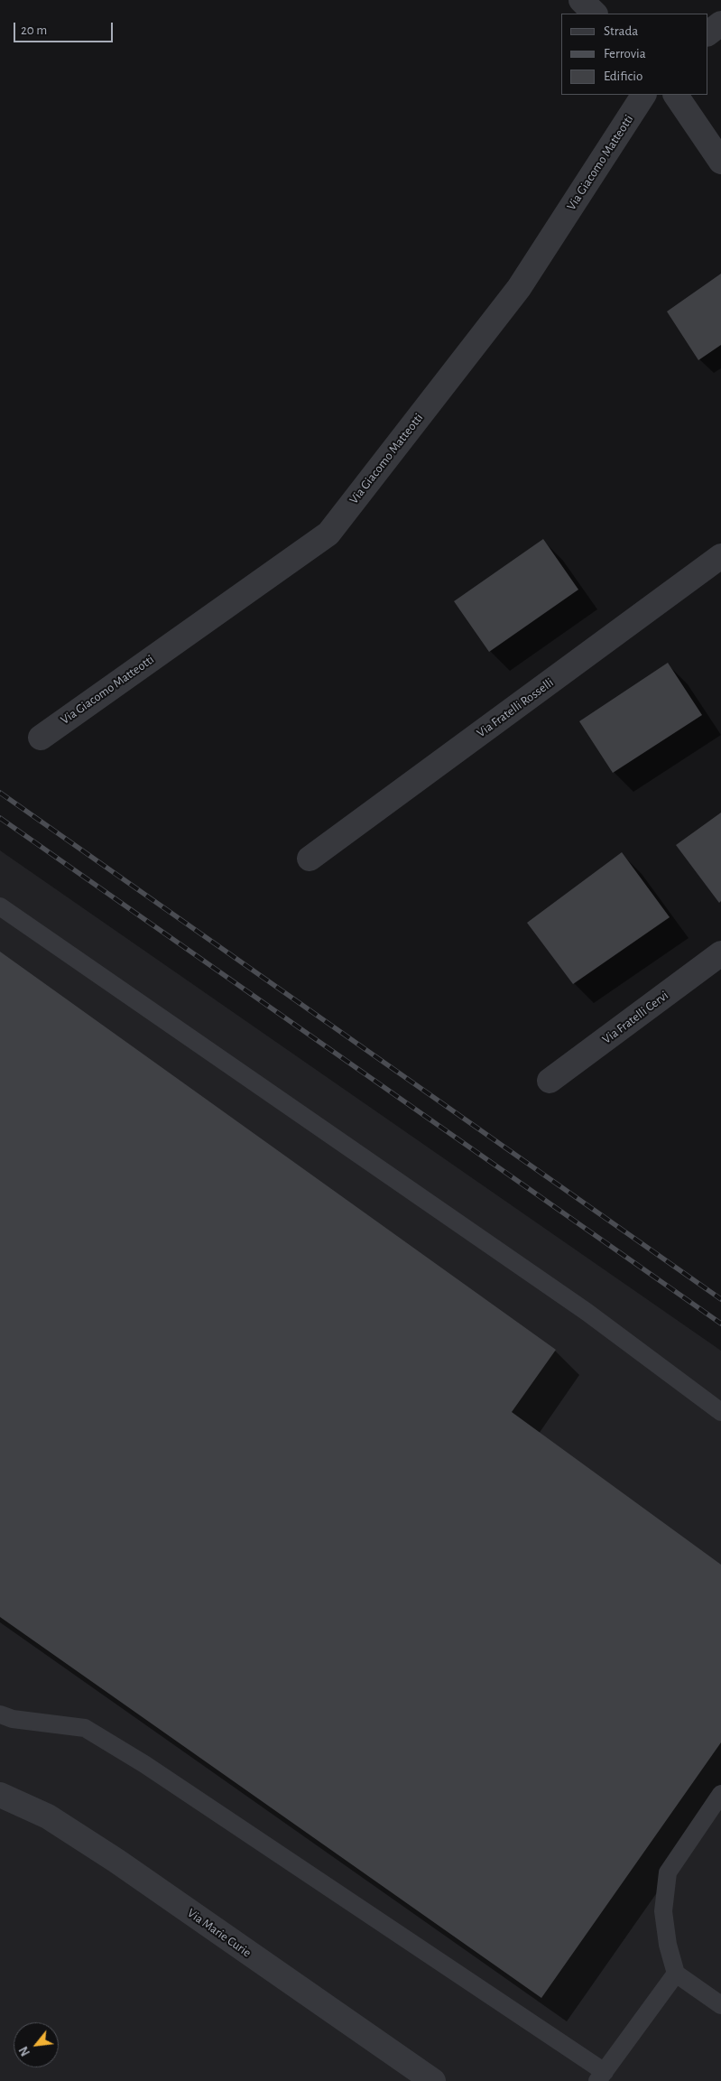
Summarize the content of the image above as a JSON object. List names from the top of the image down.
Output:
{
  "streets": {
    "street": [
      "Via Giacomo Matteotti",
      "Via Fratelli Rosselli",
      "Via Fratelli Cervi",
      "Via Marie Curie"
    ]
  },
  "legend": ["Strada", "Ferrovia", "Edificio"],
  "scale_bar": "20 m",
  "north": "bottom left"
}
